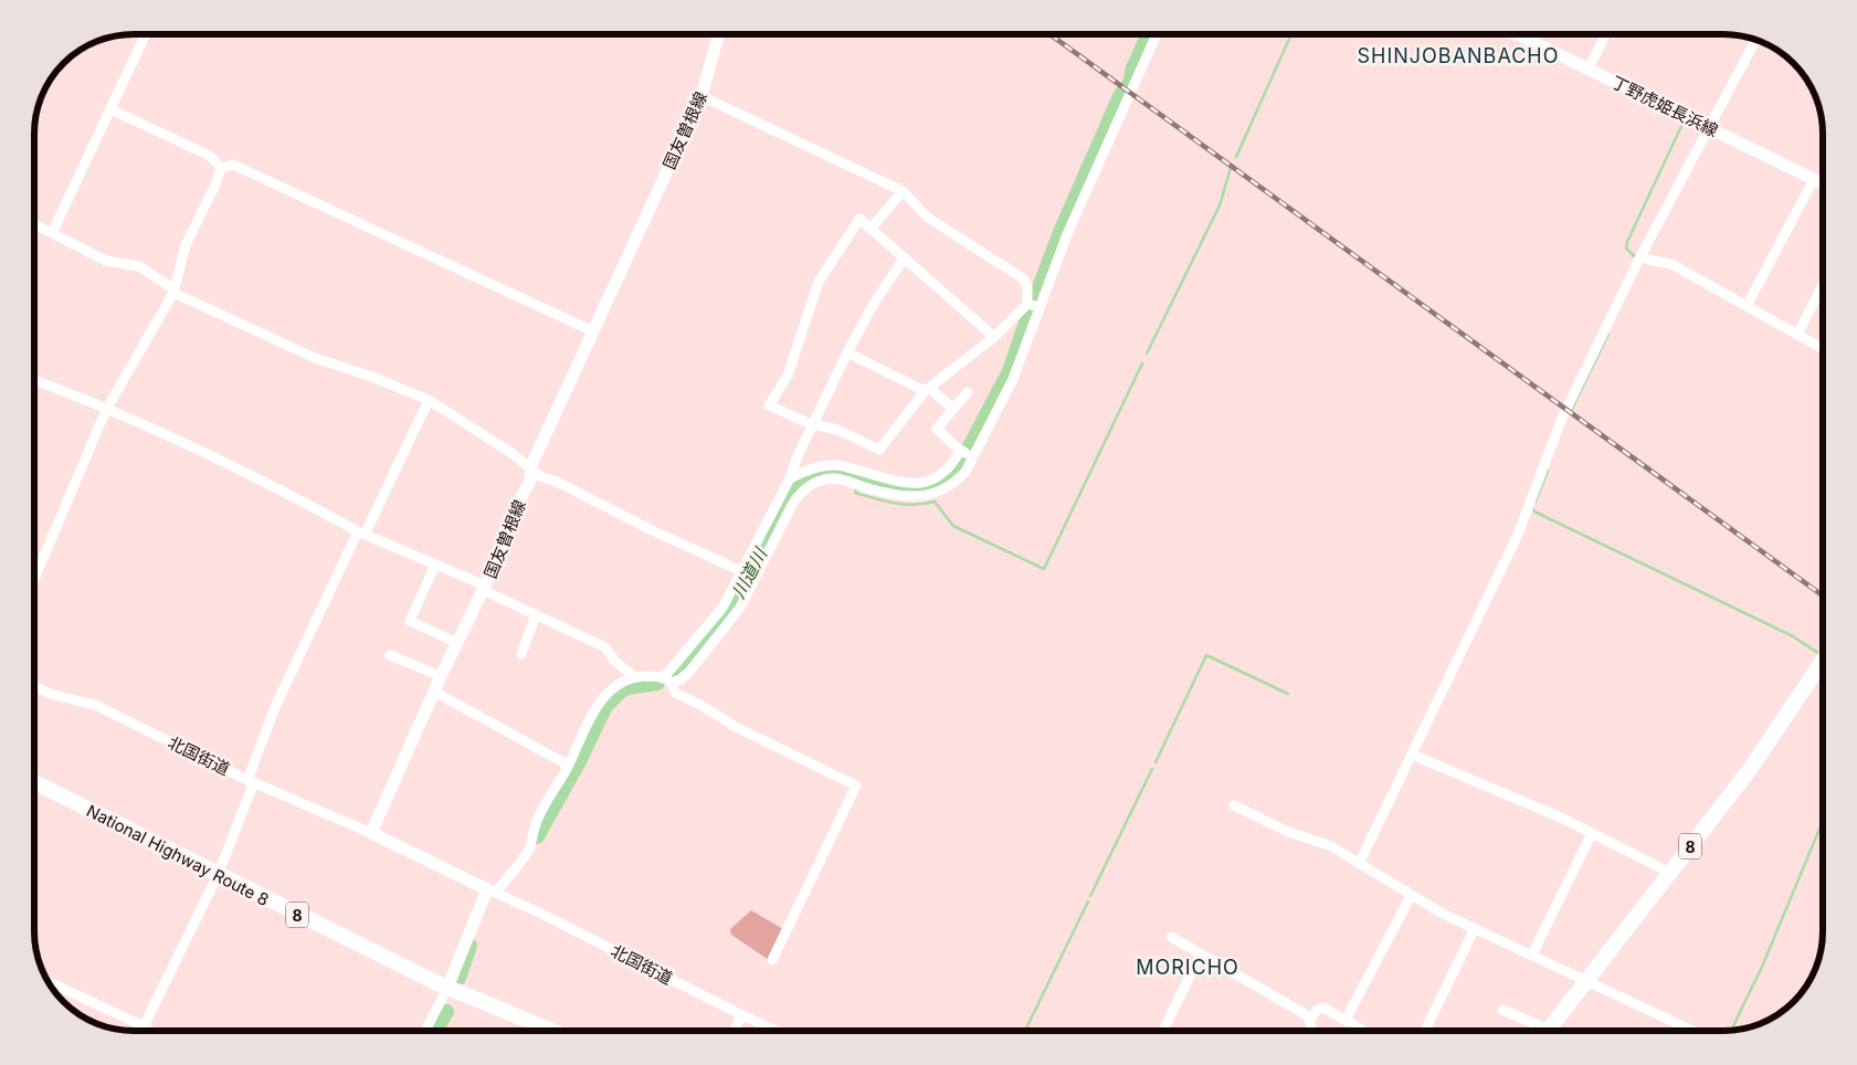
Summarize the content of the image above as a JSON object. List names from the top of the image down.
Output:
{
  "streets": {
    "highway": ["8", "National Highway Route 8"],
    "main road": ["丁野虎姫長浜線", "国友曽根線"],
    "street": ["北国街道"]
  },
  "crossings": [
    ["国友曽根線", "北国街道"]
  ],
  "districts": ["SHINJOBANBACHO", "MORICHO"],
  "water": ["川道川"]
}
